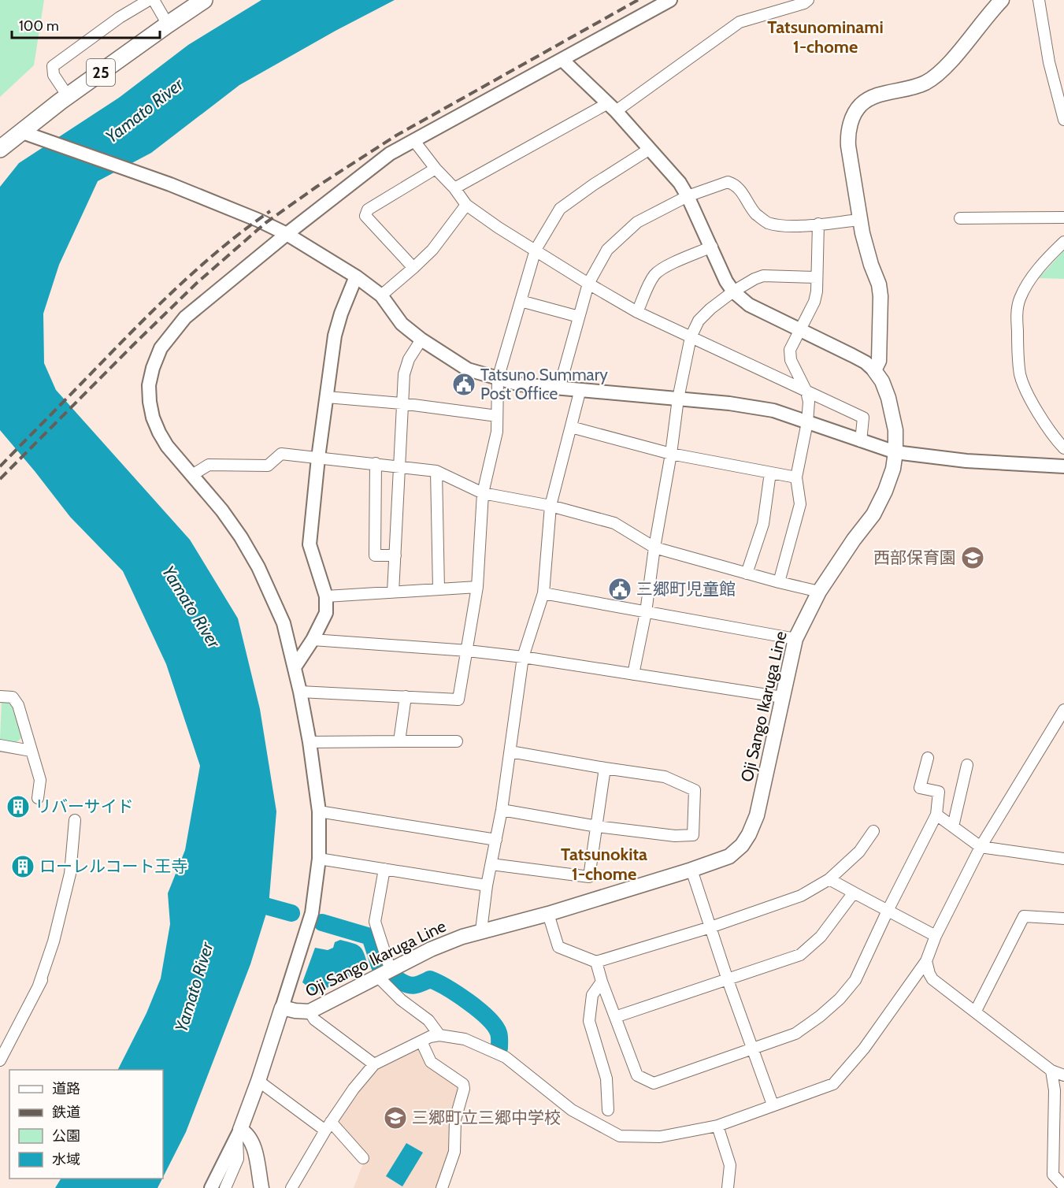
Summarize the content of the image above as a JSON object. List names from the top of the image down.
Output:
{
  "streets": {
    "highway": ["25"],
    "main road": ["Oji Sango Ikaruga Line"]
  },
  "districts": ["Tatsunominami 1-chome", "Tatsunokita 1-chome"],
  "water": ["Yamato River"],
  "places": {
    "public building": ["Tatsuno Summary Post Office", "三郷町児童館"],
    "school or university": ["西部保育園", "三郷町立三郷中学校"],
    "building": ["リバーサイド", "ローレルコート王寺"]
  },
  "legend": [
    "道路",
    "鉄道",
    "公園",
    "水域"
  ],
  "scale_bar": "100 m"
}
